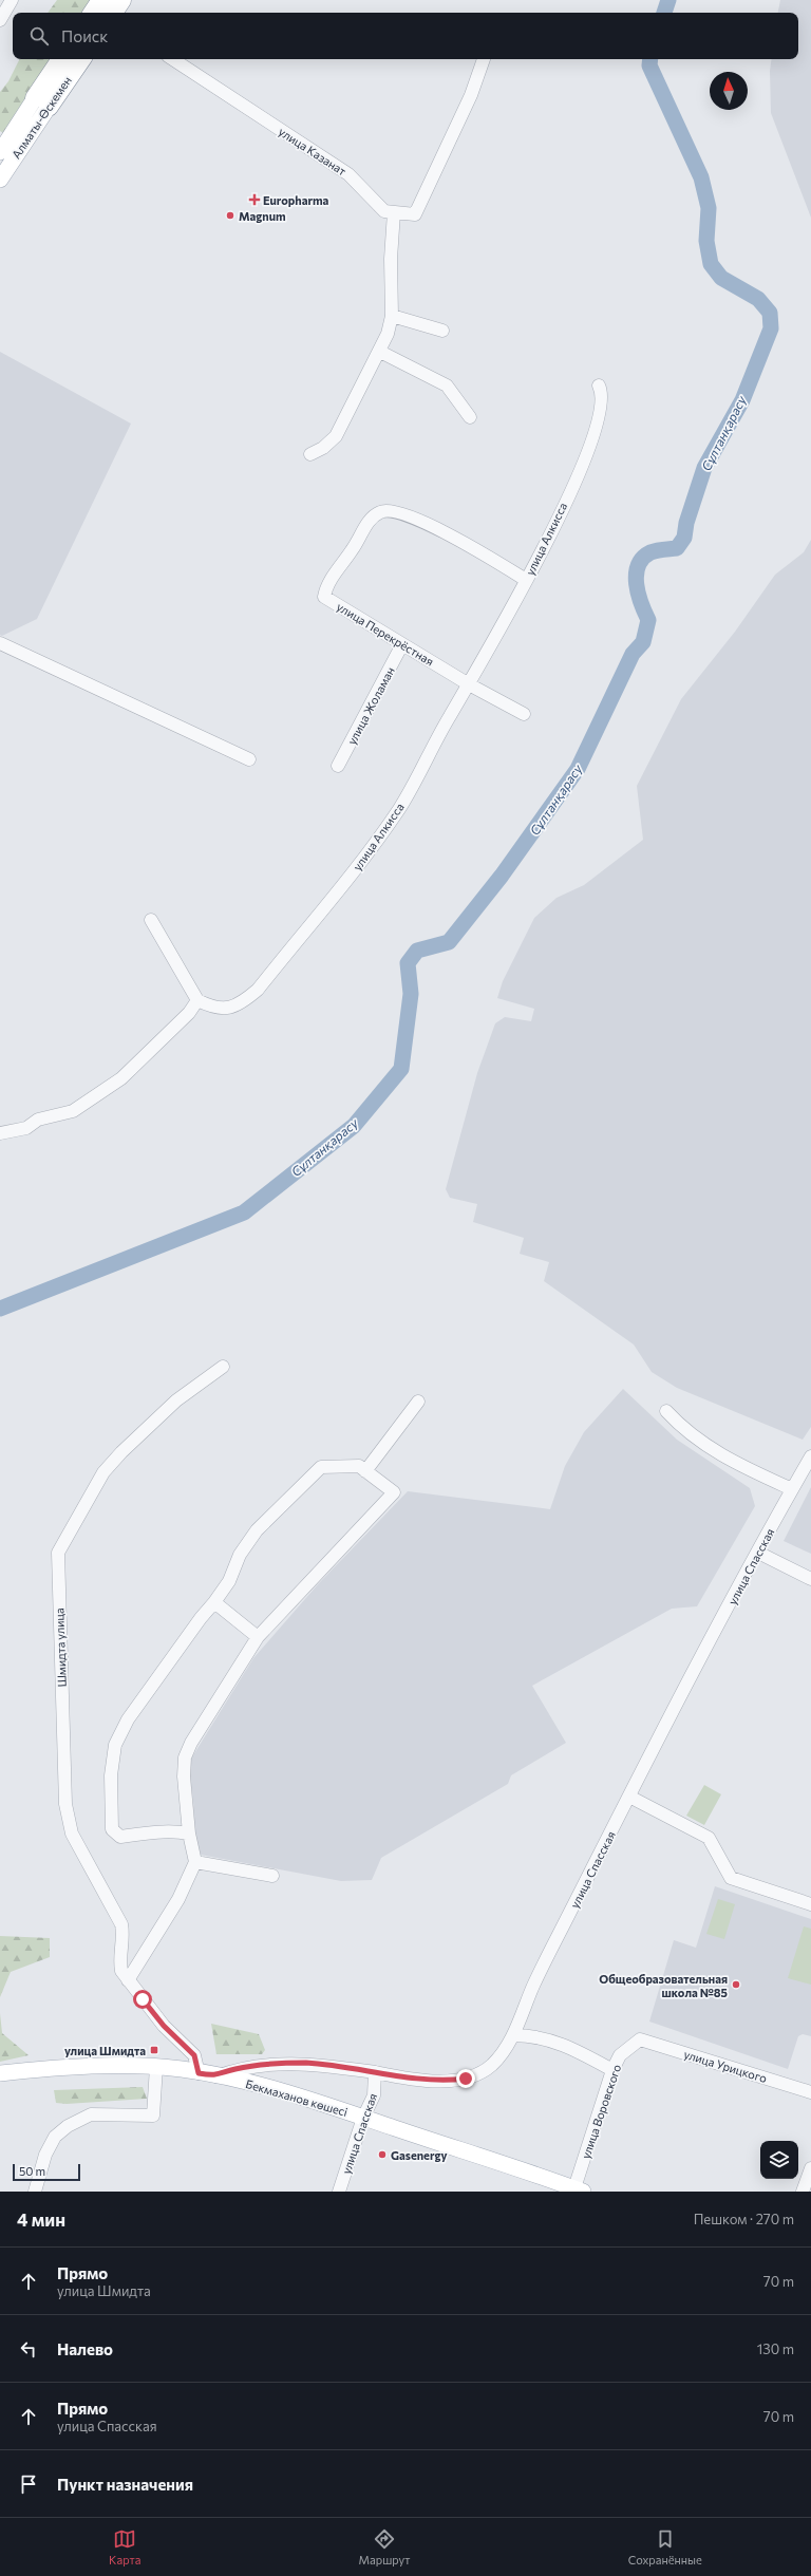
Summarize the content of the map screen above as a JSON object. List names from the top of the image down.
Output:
{
  "streets": {
    "highway": ["Алматы-Өскемен"],
    "main road": ["Бекмаханов көшесі"],
    "street": [
      "улица Казанат",
      "улица Алкисса",
      "улица Перекрёстная",
      "улица Жоламан",
      "улица Спасская",
      "Шмидта улица",
      "улица Урицкого",
      "улица Воровского"
    ]
  },
  "crossings": [
    ["улица Алкисса", "улица Перекрёстная"],
    ["улица Перекрёстная", "улица Жоламан"],
    ["улица Спасская", "Бекмаханов көшесі"],
    ["улица Урицкого", "улица Воровского"],
    ["Бекмаханов көшесі", "улица Воровского"]
  ],
  "water": ["Сұлтанқарасу"],
  "places": {
    "health": ["Europharma"],
    "other": ["Magnum", "Общеобразовательная школа №85", "Gasenergy"],
    "transit": ["улица Шмидта"]
  },
  "scale_bar": "50 m",
  "north": "top",
  "page": {
    "search": "Поиск",
    "scale": "50 m",
    "heading": ["4 мин", "Пешком · 270 m"],
    "list": [
      ["Прямо", "улица Шмидта", "70 m"],
      ["Налево", "130 m"],
      ["Прямо", "улица Спасская", "70 m"],
      "Пункт назначения"
    ],
    "nav": ["Карта", "Маршрут", "Сохранённые"]
  }
}
